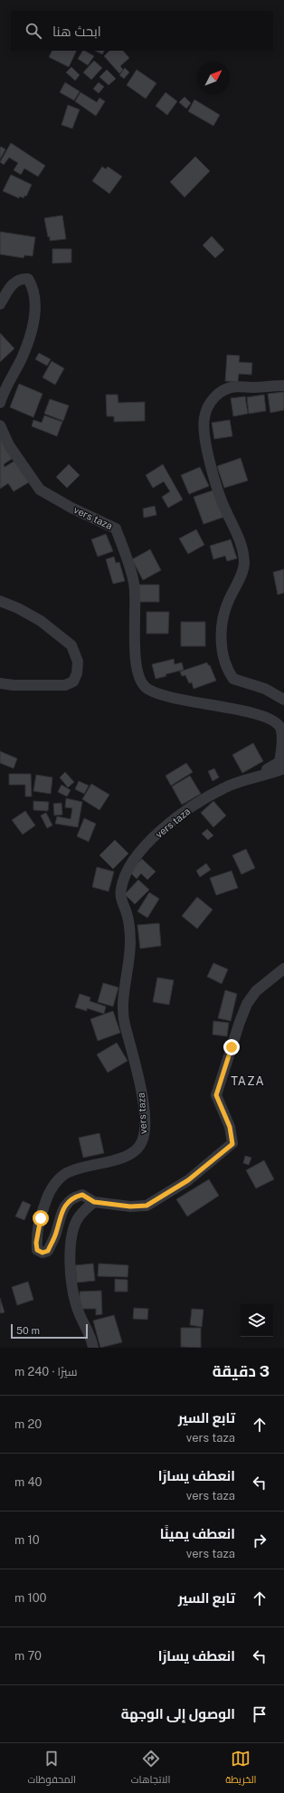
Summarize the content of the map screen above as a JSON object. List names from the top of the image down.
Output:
{
  "streets": {
    "street": ["vers taza"]
  },
  "districts": ["TAZA"],
  "scale_bar": "50 m",
  "north": "top right",
  "page": {
    "search": "ابحث هنا",
    "scale": "50 m",
    "heading": ["3 دقيقة", "سيرًا · 240 m"],
    "list": [
      ["تابع السير", "vers taza", "20 m"],
      ["انعطف يسارًا", "vers taza", "40 m"],
      ["انعطف يمينًا", "vers taza", "10 m"],
      ["تابع السير", "100 m"],
      ["انعطف يسارًا", "70 m"],
      "الوصول إلى الوجهة"
    ],
    "nav": ["الخريطة", "الاتجاهات", "المحفوظات"]
  }
}
